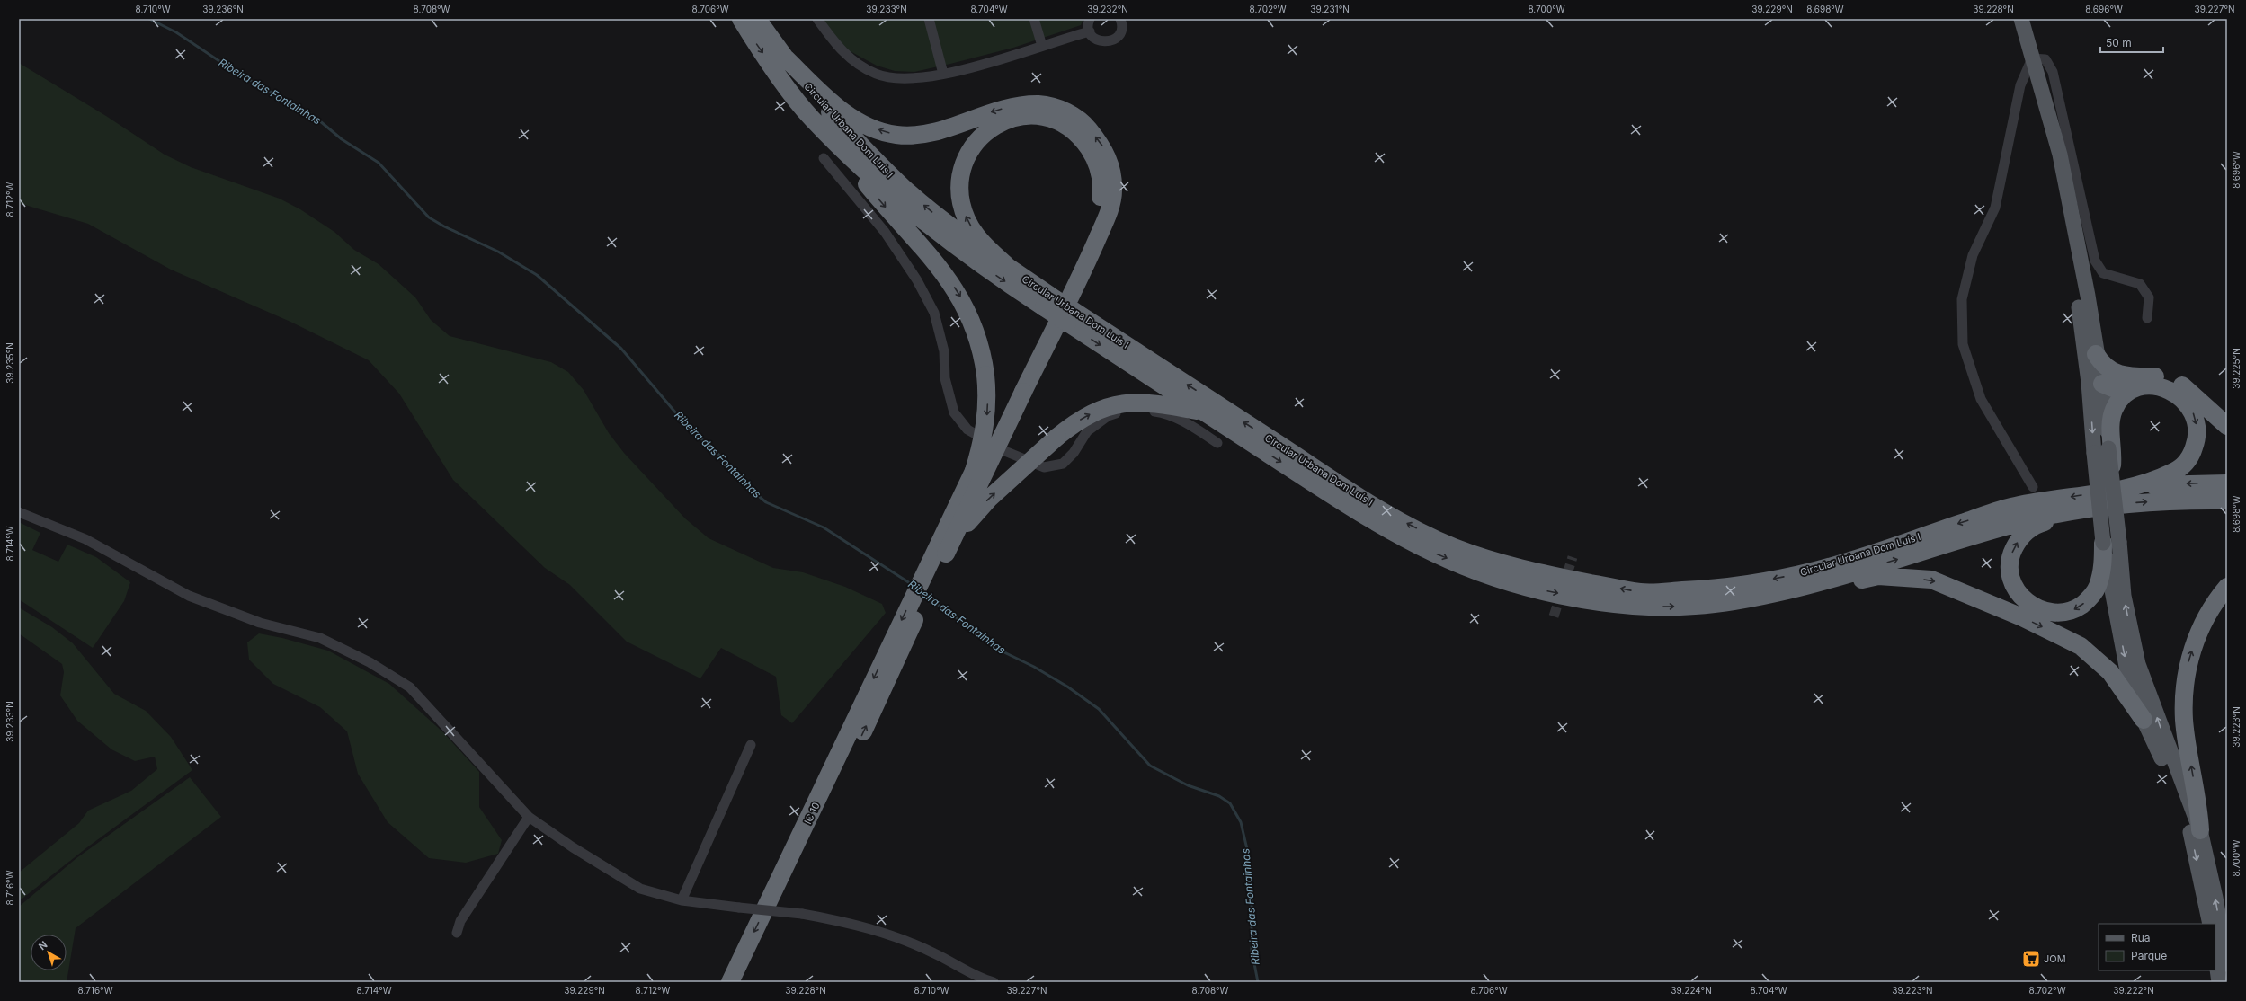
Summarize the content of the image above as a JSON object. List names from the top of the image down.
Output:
{
  "streets": {
    "highway": ["Circular Urbana Dom Luís I", "IC 10"]
  },
  "crossings": [
    ["Circular Urbana Dom Luís I", "IC 10"]
  ],
  "water": ["Ribeira das Fontainhas"],
  "places": {
    "supermarket": ["JOM"]
  },
  "legend": ["Rua", "Parque"],
  "scale_bar": "50 m",
  "north": "top left",
  "coordinates": [
    "8.710°W",
    "39.236°N",
    "8.708°W",
    "8.706°W",
    "39.233°N",
    "8.704°W",
    "39.232°N",
    "8.702°W",
    "39.231°N",
    "8.700°W",
    "39.229°N",
    "8.698°W",
    "39.228°N",
    "8.696°W",
    "39.227°N",
    "8.712°W",
    "39.235°N",
    "39.225°N",
    "8.714°W",
    "39.223°N",
    "8.716°W",
    "39.224°N",
    "39.222°N"
  ]
}
